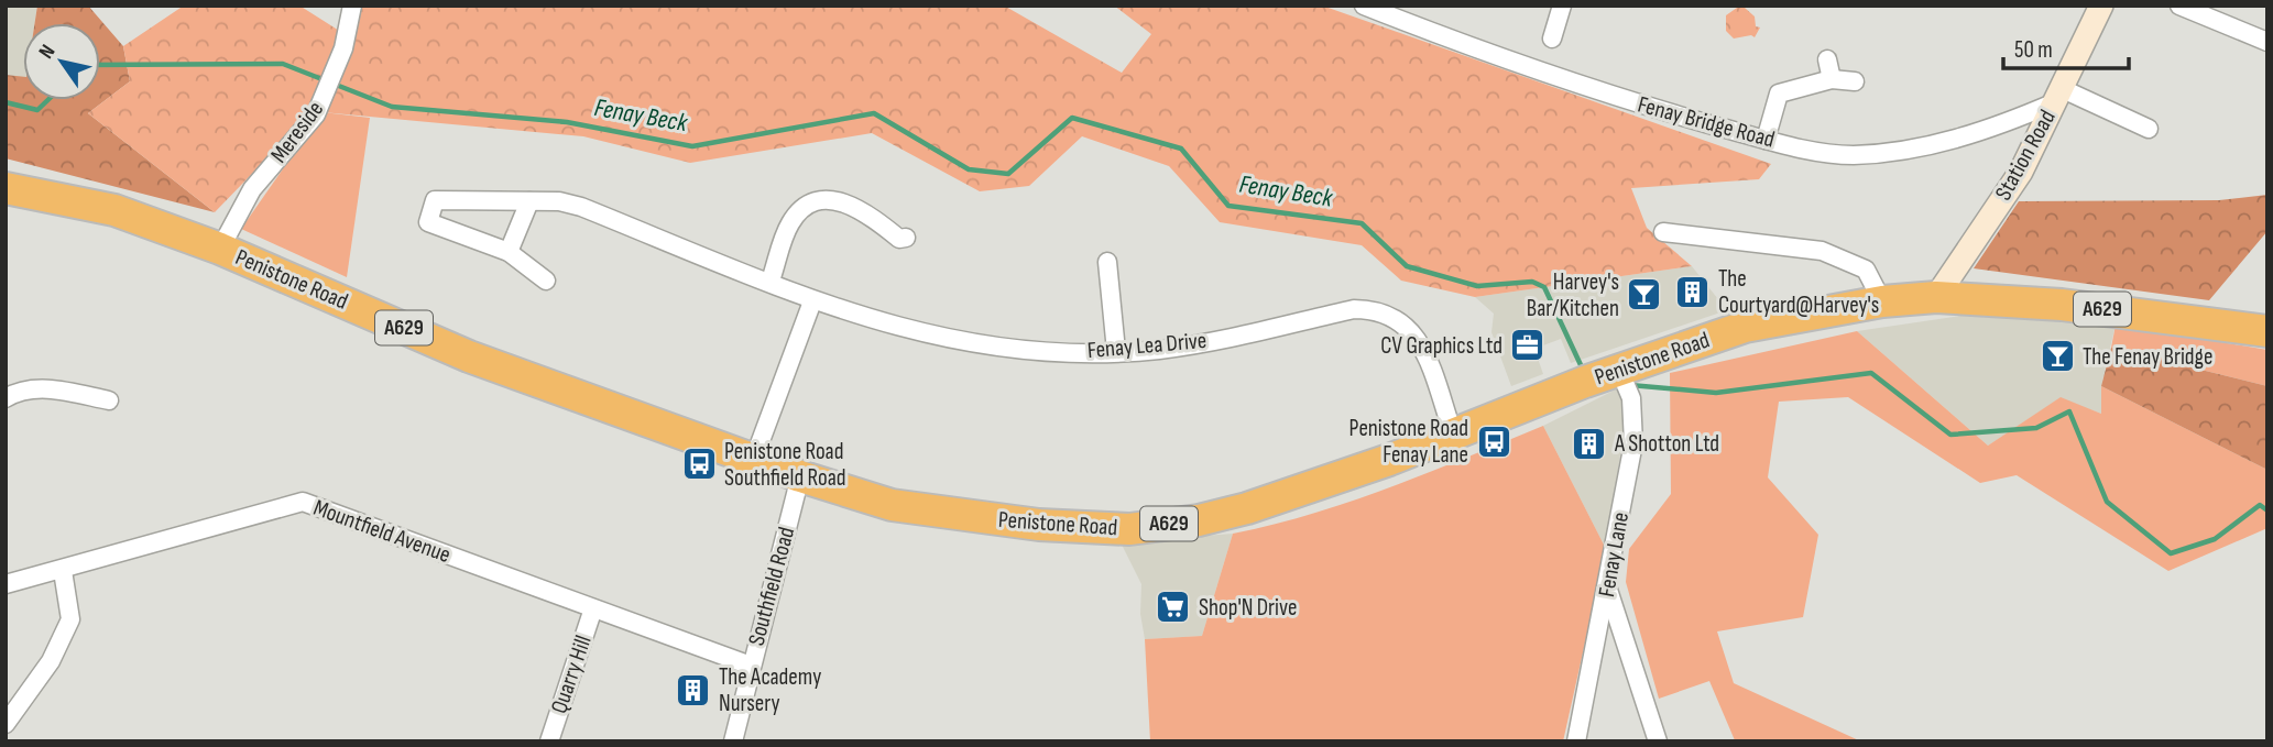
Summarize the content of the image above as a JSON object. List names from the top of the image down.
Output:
{
  "streets": {
    "highway": ["Penistone Road", "A629"],
    "street": [
      "Fenay Bridge Road",
      "Mereside",
      "Station Road",
      "Fenay Lea Drive",
      "Mountfield Avenue",
      "Fenay Lane",
      "Southfield Road",
      "Quarry Hill"
    ]
  },
  "crossings": [
    ["Fenay Bridge Road", "Station Road"],
    ["Mereside", "Penistone Road"],
    ["Station Road", "Penistone Road"],
    ["Penistone Road", "Fenay Lea Drive"],
    ["Penistone Road", "Fenay Lane"],
    ["Penistone Road", "Southfield Road"],
    ["Mountfield Avenue", "Southfield Road"],
    ["Mountfield Avenue", "Quarry Hill"]
  ],
  "water": ["Fenay Beck"],
  "places": {
    "building": ["The Courtyard@Harvey's", "A Shotton Ltd", "The Academy Nursery"],
    "bar": ["Harvey's Bar/Kitchen", "The Fenay Bridge"],
    "office": ["CV Graphics Ltd"],
    "bus stop": ["Penistone Road Fenay Lane", "Penistone Road Southfield Road"],
    "supermarket": ["Shop'N Drive"]
  },
  "scale_bar": "50 m",
  "north": "top left"
}
